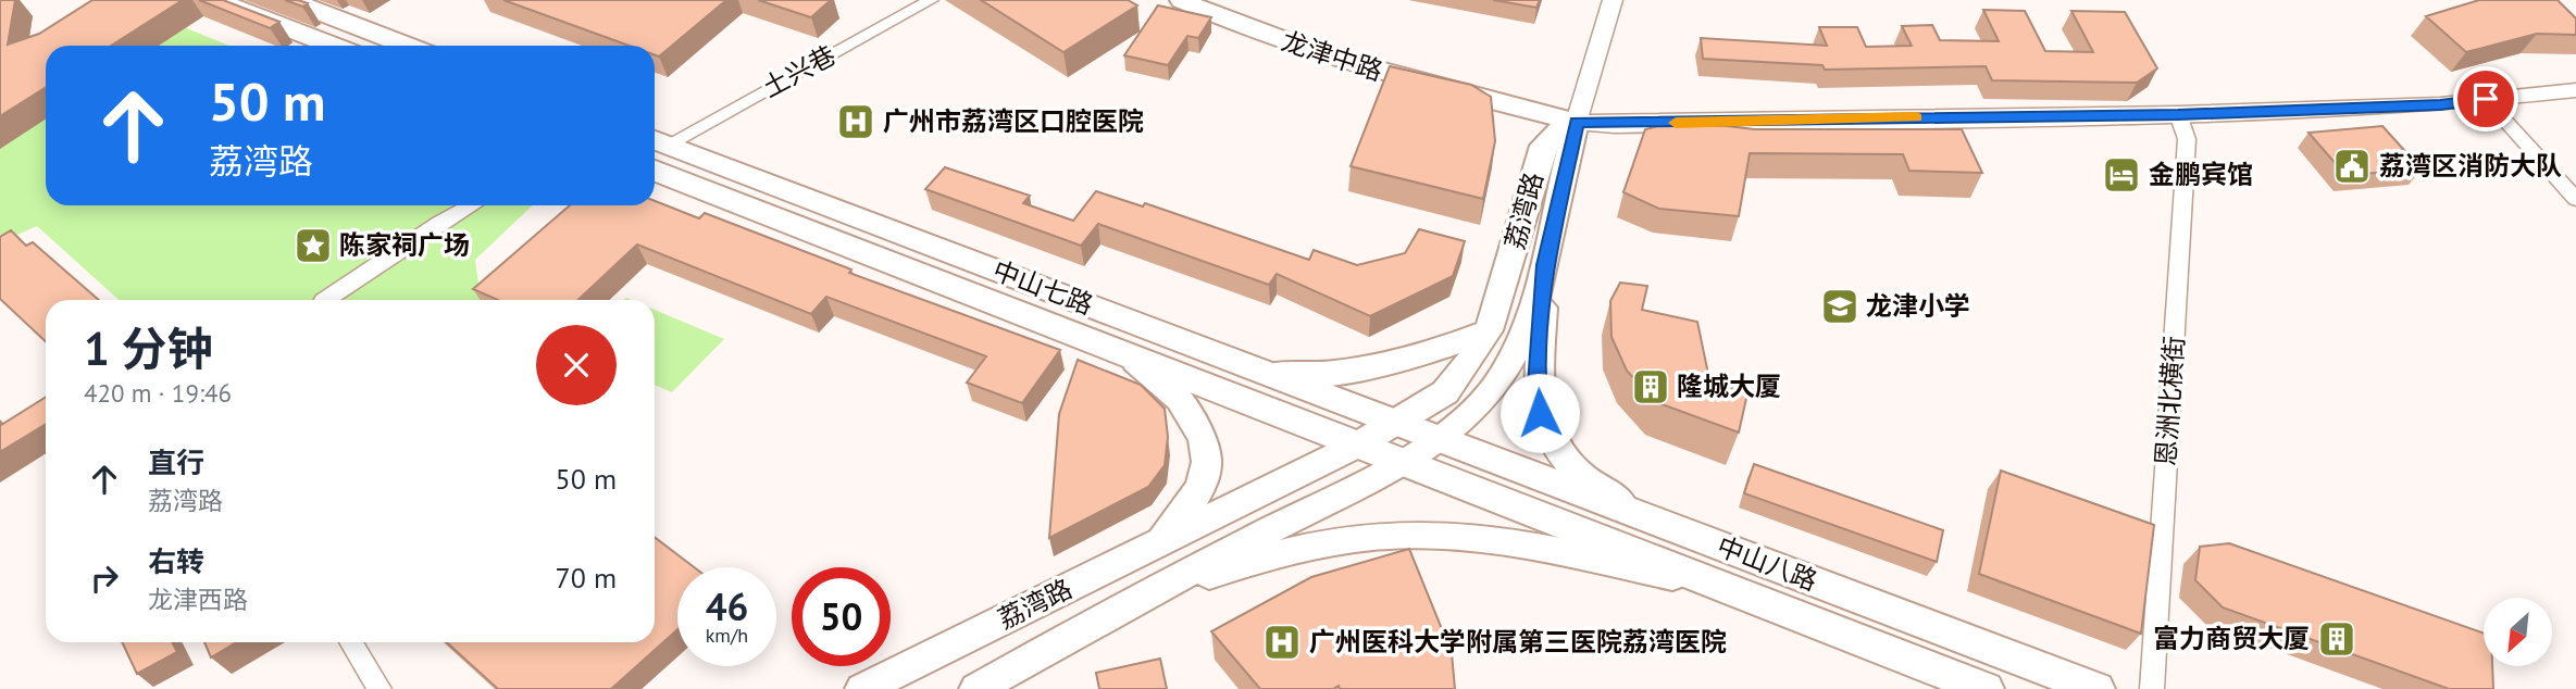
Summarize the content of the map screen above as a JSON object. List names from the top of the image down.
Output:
{
  "streets": {
    "main road": [
      "龙津中路",
      "荔湾路",
      "中山七路",
      "中山八路"
    ],
    "street": ["土兴巷", "恩洲北横街"]
  },
  "crossings": [
    ["龙津中路", "荔湾路"],
    ["土兴巷", "中山七路"],
    ["荔湾路", "中山七路"],
    ["荔湾路", "中山八路"],
    ["中山七路", "中山八路"]
  ],
  "places": {
    "hospital": ["广州市荔湾区口腔医院", "广州医科大学附属第三医院荔湾医院"],
    "public building": ["荔湾区消防大队"],
    "hotel": ["金鹏宾馆"],
    "place": ["陈家祠广场"],
    "school or university": ["龙津小学"],
    "building": ["隆城大厦", "富力商贸大厦"]
  },
  "north": "bottom left",
  "page": {
    "turn": ["50 m", "荔湾路"],
    "heading": ["1 分钟", "420 m · 19:46"],
    "list": [
      {
        "name": "直行",
        "note": "荔湾路",
        "value": "50 m"
      },
      {
        "name": "右转",
        "note": "龙津西路",
        "value": "70 m"
      }
    ],
    "speed": "46 km/h",
    "limit": "50"
  }
}
